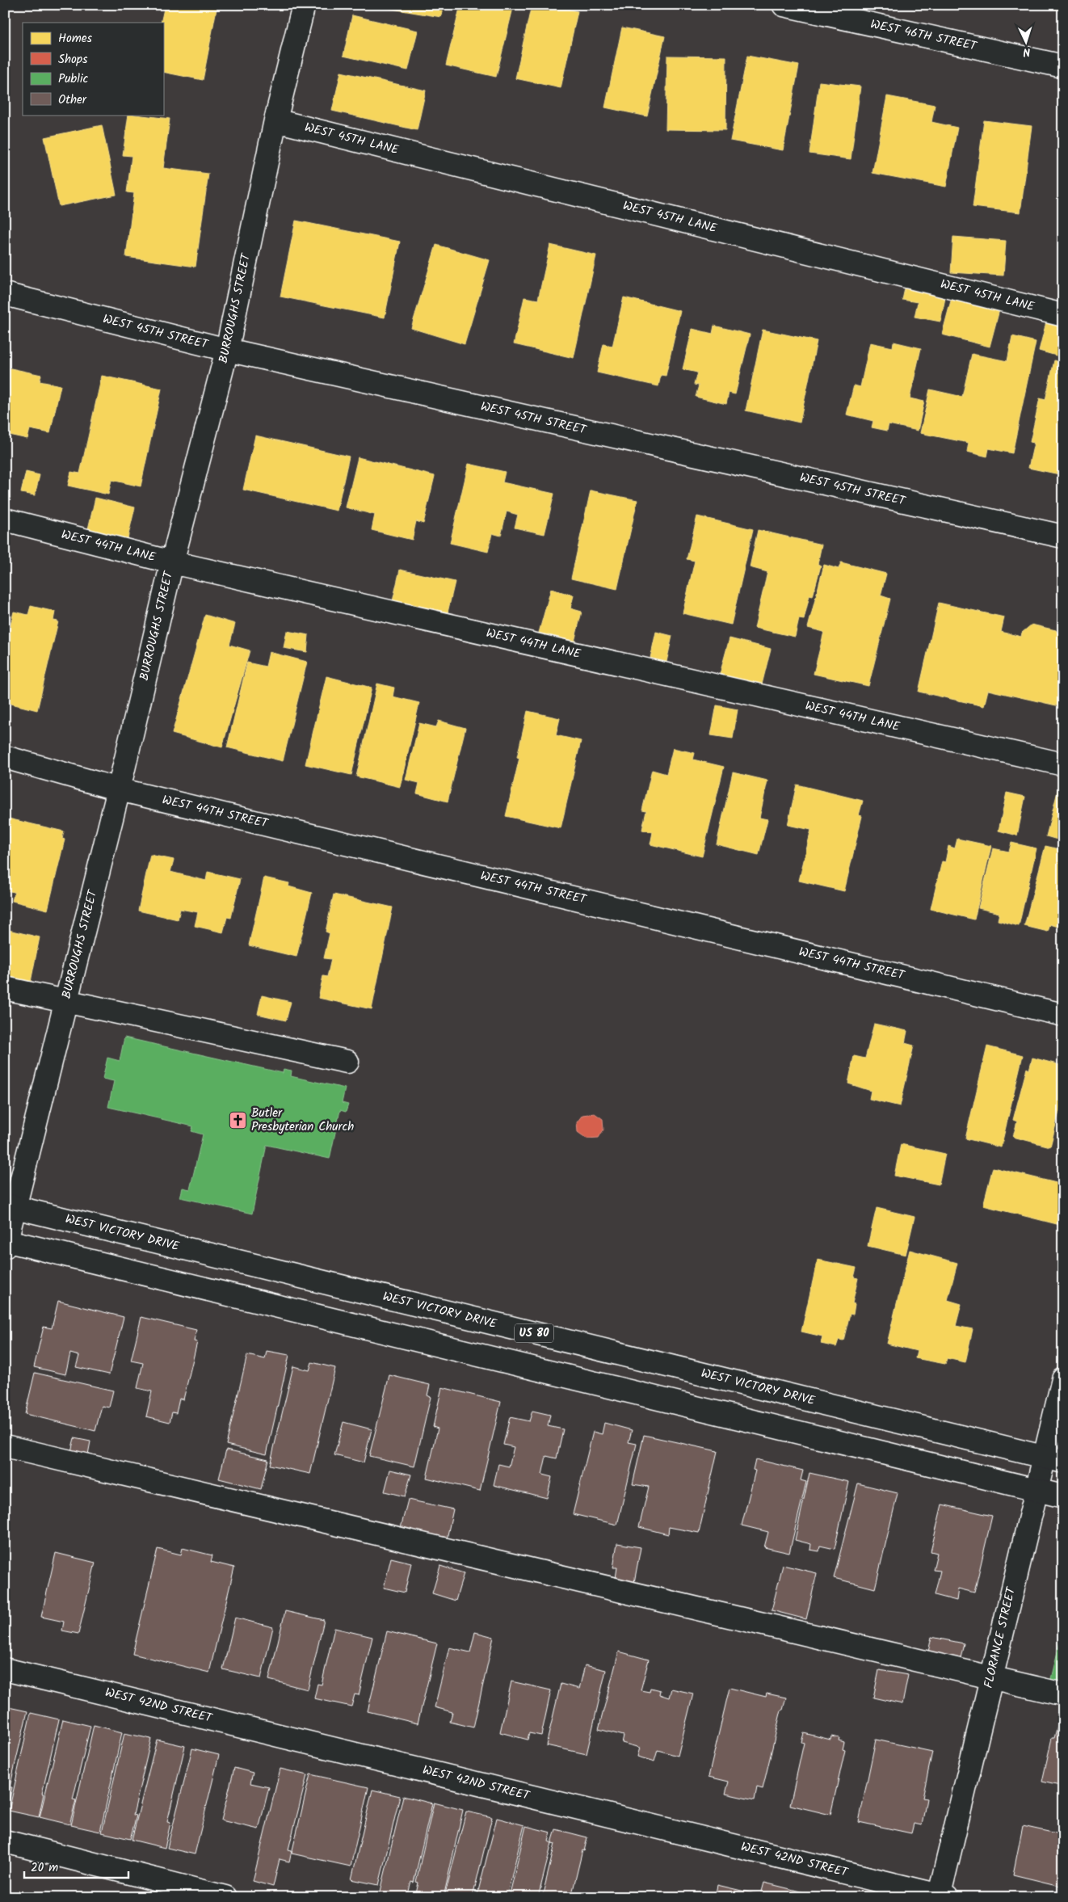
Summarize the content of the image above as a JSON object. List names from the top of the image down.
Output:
{
  "streets": {
    "street": [
      "WEST 46TH STREET",
      "WEST 45TH LANE",
      "BURROUGHS STREET",
      "WEST 45TH STREET",
      "WEST 44TH LANE",
      "WEST 44TH STREET",
      "WEST VICTORY DRIVE",
      "US 80",
      "FLORANCE STREET",
      "WEST 42ND STREET"
    ]
  },
  "crossings": [
    ["WEST 45TH LANE", "BURROUGHS STREET"],
    ["BURROUGHS STREET", "WEST 45TH STREET"],
    ["BURROUGHS STREET", "WEST 44TH LANE"],
    ["BURROUGHS STREET", "WEST 44TH STREET"],
    ["BURROUGHS STREET", "WEST VICTORY DRIVE"],
    ["WEST VICTORY DRIVE", "FLORANCE STREET"],
    ["FLORANCE STREET", "WEST 42ND STREET"]
  ],
  "places": {
    "church": ["Butler Presbyterian Church"]
  },
  "legend": [
    "Homes",
    "Shops",
    "Public",
    "Other"
  ],
  "scale_bar": "20 m",
  "north": "bottom"
}
